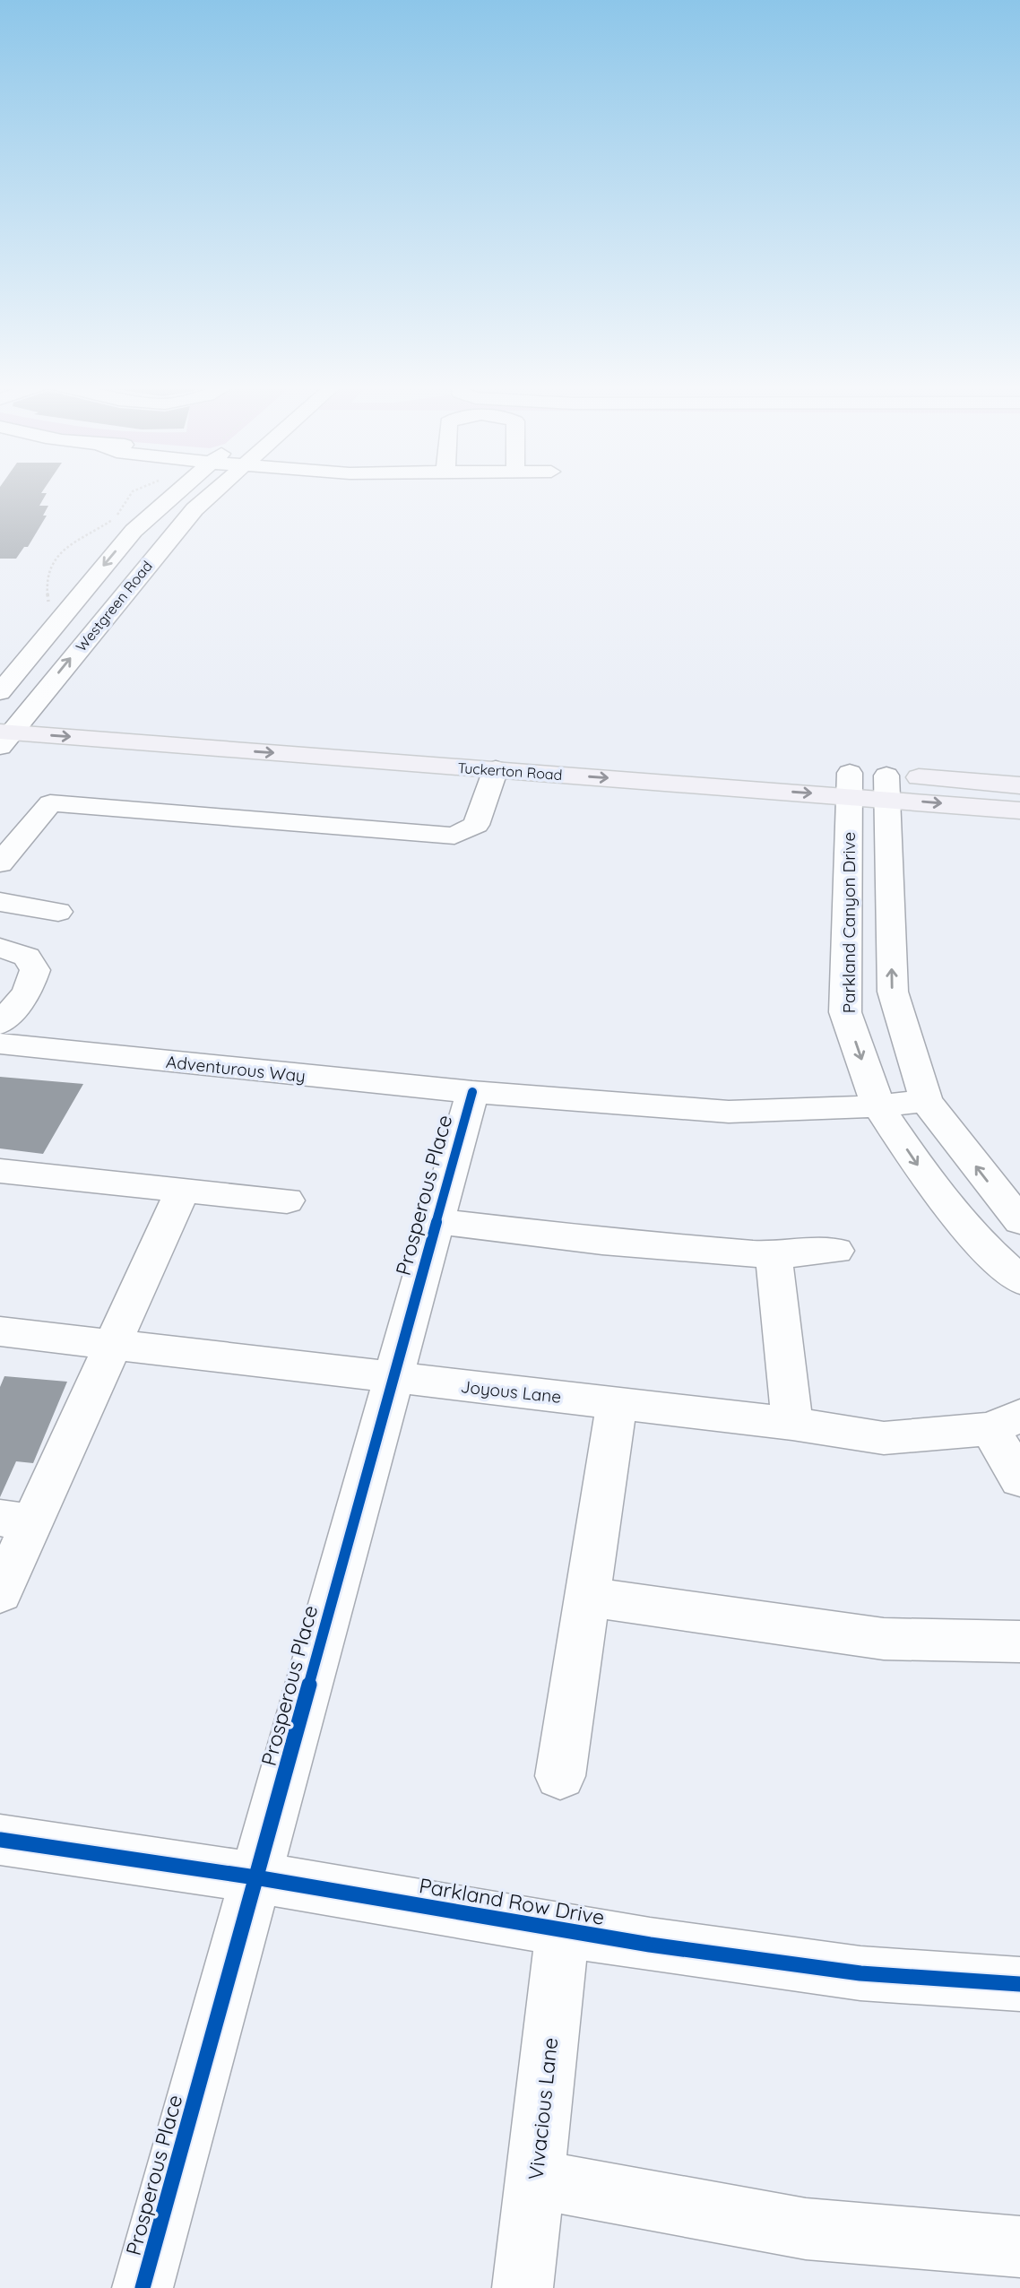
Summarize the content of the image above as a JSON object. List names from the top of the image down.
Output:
{
  "streets": {
    "main road": ["Tuckerton Road"],
    "street": [
      "Westgreen Road",
      "Parkland Canyon Drive",
      "Adventurous Way",
      "Prosperous Place",
      "Joyous Lane",
      "Parkland Row Drive",
      "Vivacious Lane"
    ]
  },
  "crossings": [
    ["Westgreen Road", "Tuckerton Road"],
    ["Tuckerton Road", "Parkland Canyon Drive"],
    ["Parkland Canyon Drive", "Adventurous Way"],
    ["Adventurous Way", "Prosperous Place"],
    ["Prosperous Place", "Joyous Lane"],
    ["Prosperous Place", "Parkland Row Drive"],
    ["Parkland Row Drive", "Vivacious Lane"]
  ]
}
